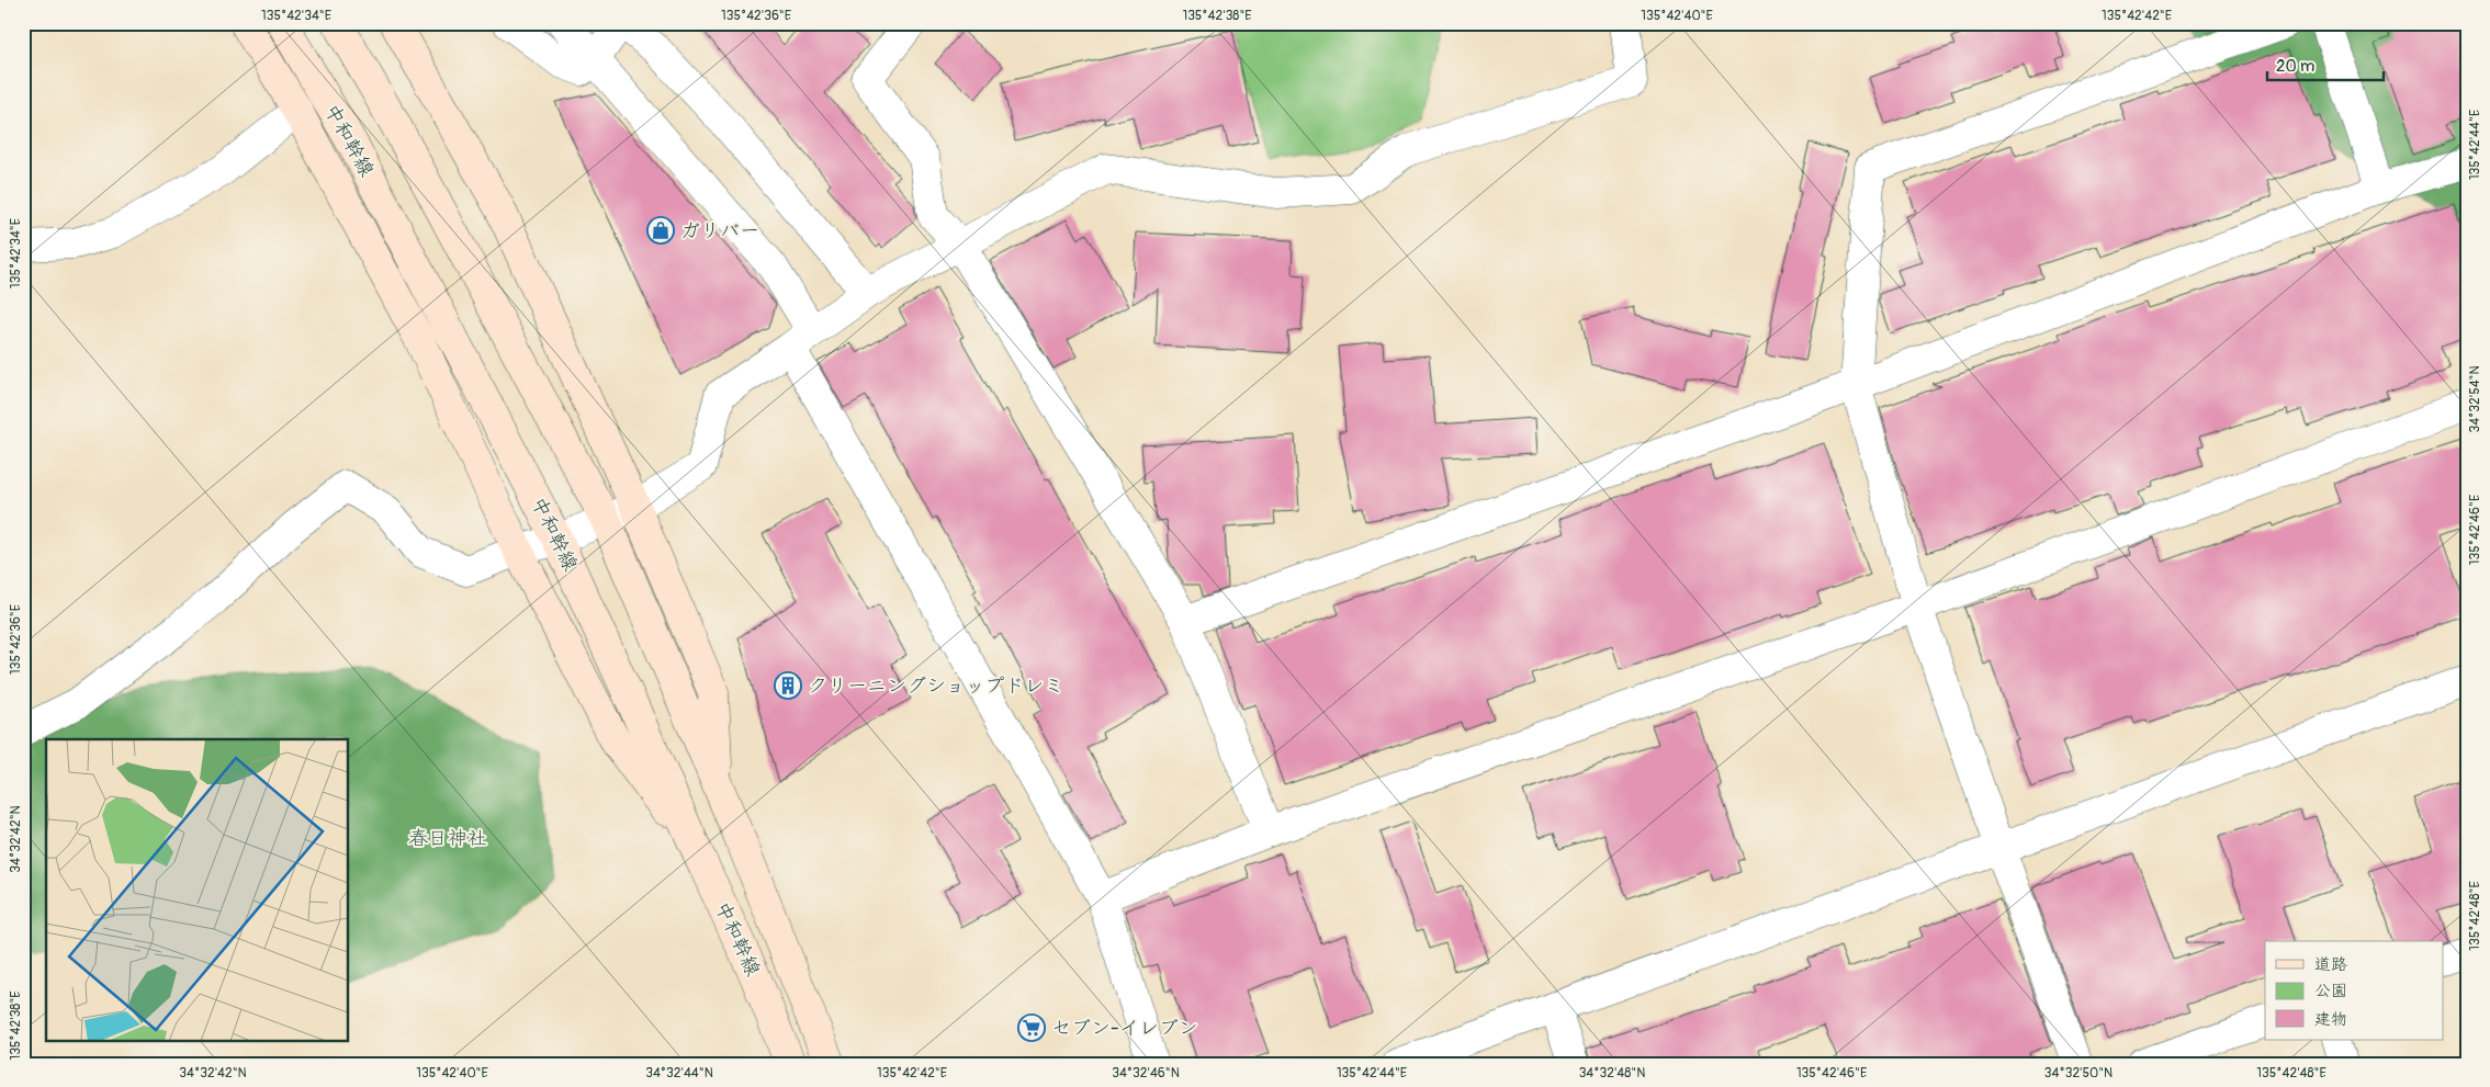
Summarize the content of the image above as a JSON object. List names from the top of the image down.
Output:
{
  "streets": {
    "main road": ["中和幹線"]
  },
  "parks": ["春日神社"],
  "places": {
    "shop": ["ガリバー"],
    "building": ["クリーニングショップドレミ"],
    "supermarket": ["セブン-イレブン"]
  },
  "legend": ["道路", "公園", "建物"],
  "scale_bar": "20 m",
  "coordinates": [
    "135°42'34\"E",
    "135°42'36\"E",
    "135°42'38\"E",
    "135°42'40\"E",
    "135°42'42\"E",
    "135°42'44\"E",
    "34°32'54\"N",
    "135°42'46\"E",
    "34°32'42\"N",
    "135°42'48\"E",
    "34°32'44\"N",
    "34°32'46\"N",
    "34°32'48\"N",
    "34°32'50\"N"
  ]
}
